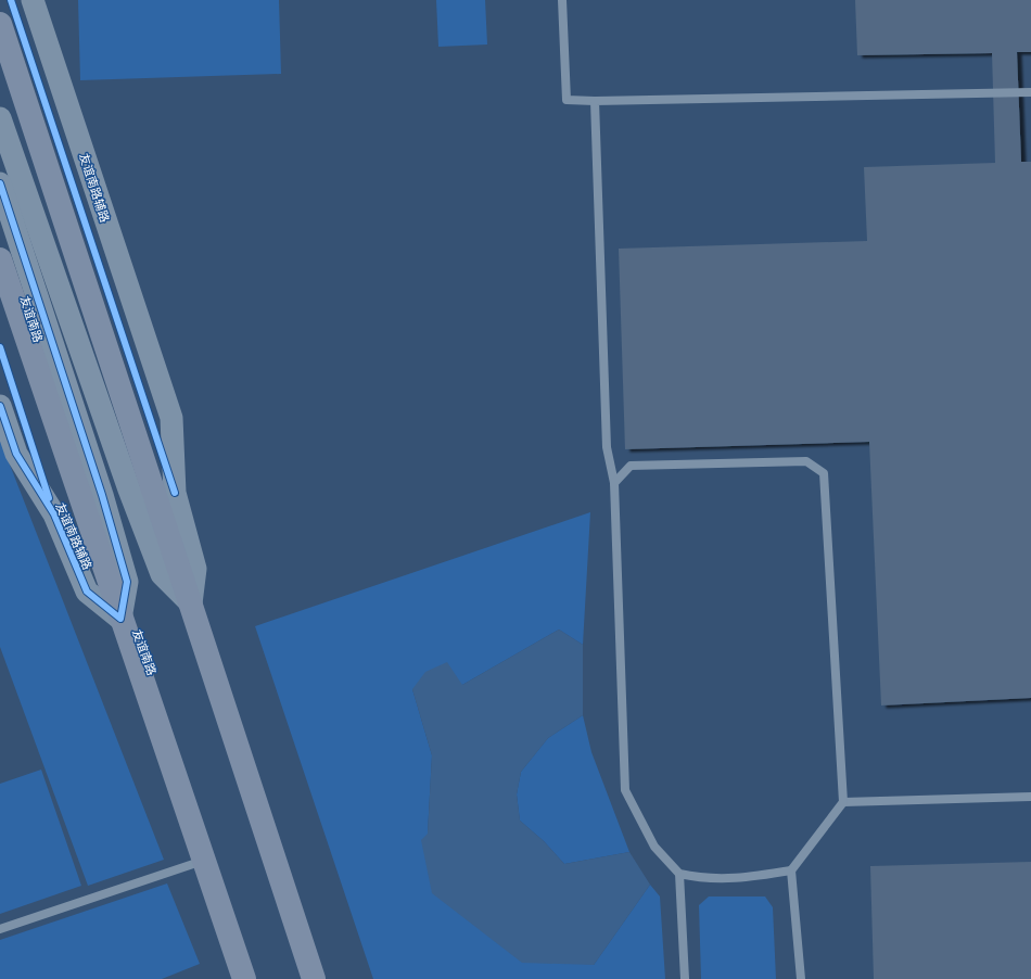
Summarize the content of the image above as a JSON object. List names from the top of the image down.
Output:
{
  "streets": {
    "main road": ["友谊南路"],
    "street": ["友谊南路辅路"]
  },
  "crossings": [
    ["友谊南路辅路", "友谊南路"]
  ]
}
